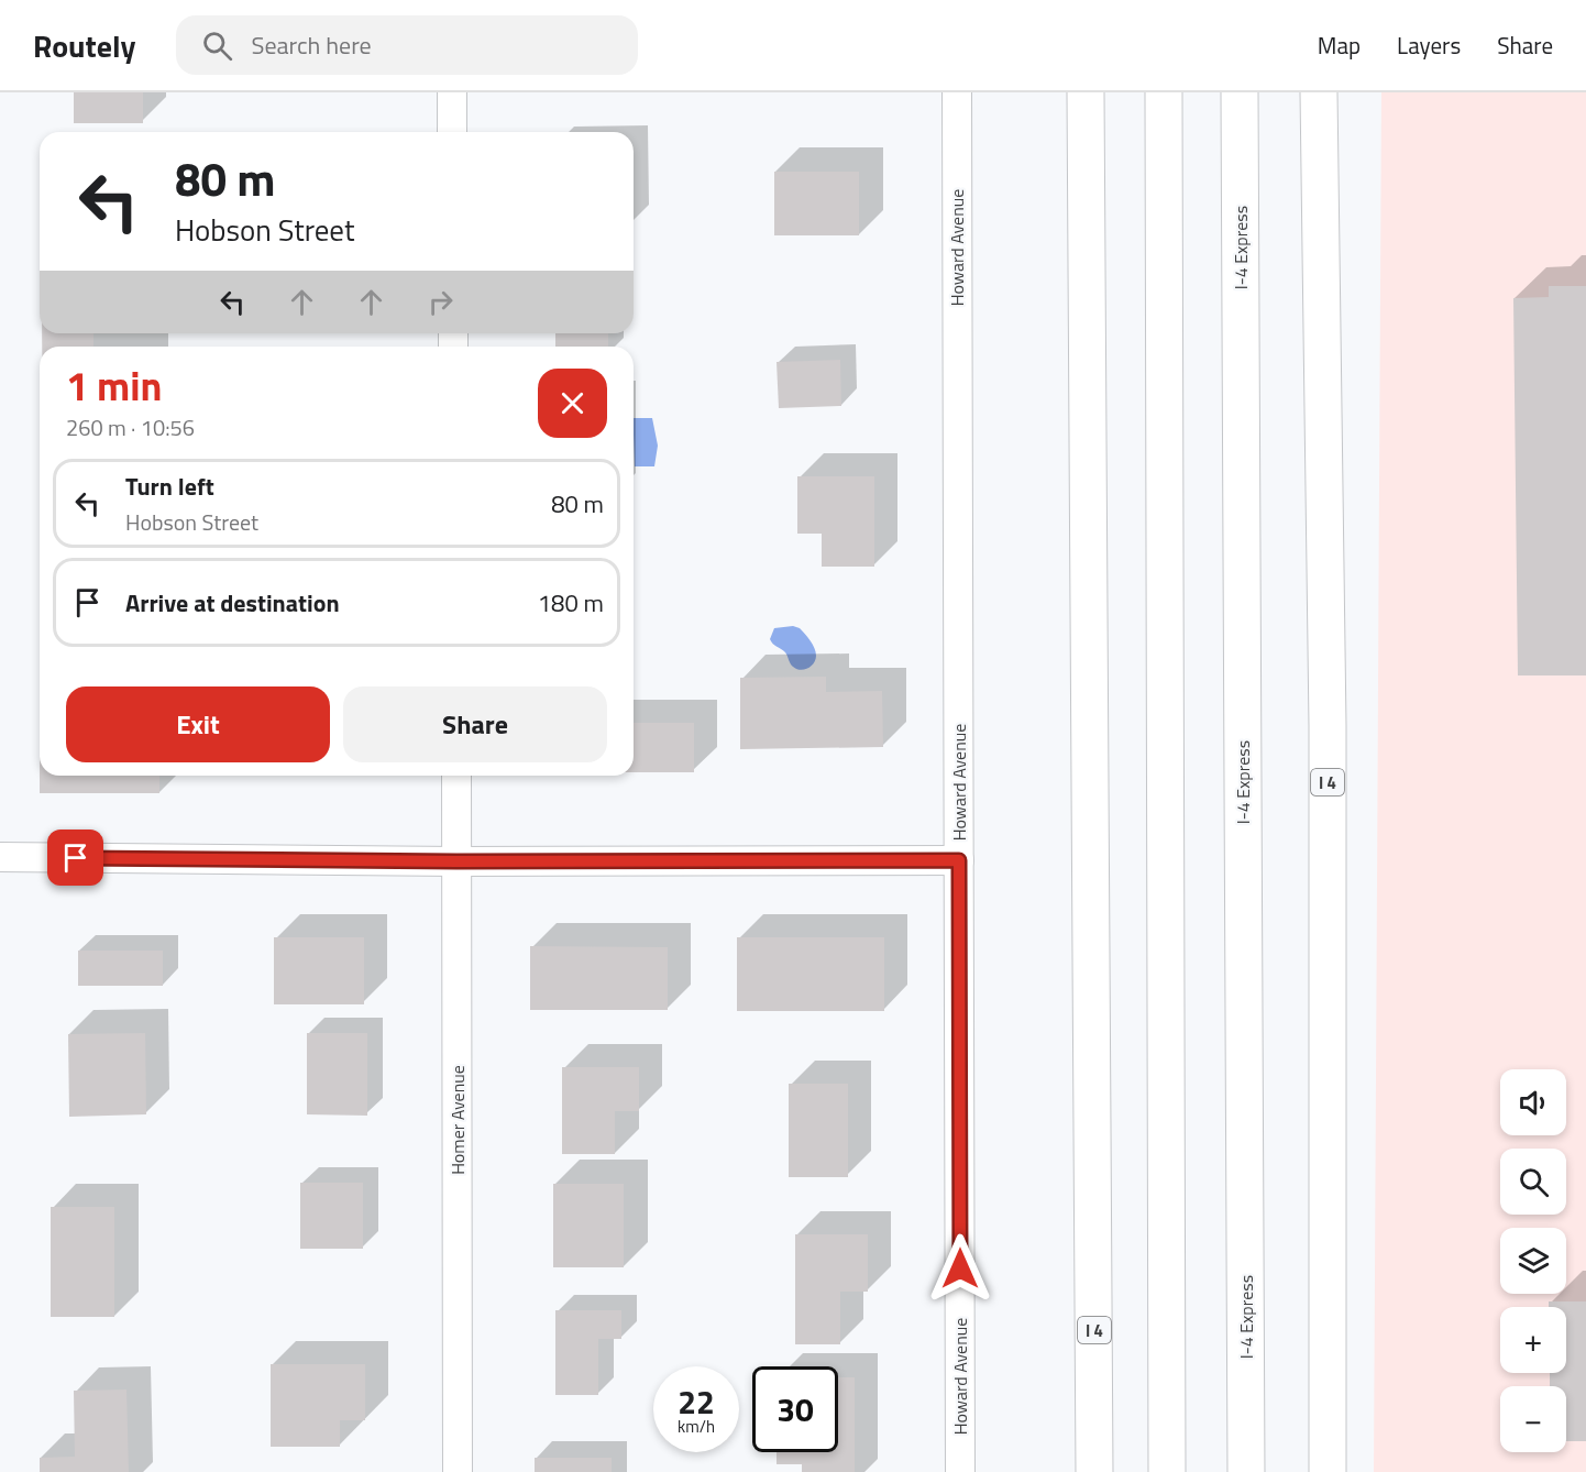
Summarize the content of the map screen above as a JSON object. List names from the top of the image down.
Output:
{
  "streets": {
    "highway": ["I-4 Express", "I 4"],
    "street": ["Howard Avenue", "Homer Avenue"]
  },
  "page": {
    "header": "Routely",
    "search": "Search here",
    "nav": ["Map", "Layers", "Share"],
    "turn": ["80 m", "Hobson Street"],
    "heading": ["1 min", "260 m · 10:56"],
    "list": [
      {
        "name": "Turn left",
        "note": "Hobson Street",
        "value": "80 m"
      },
      {
        "name": "Arrive at destination",
        "value": "180 m"
      }
    ],
    "buttons": ["Exit", "Share"],
    "map_buttons": ["+", "−"],
    "speed": "22 km/h",
    "limit": "30"
  }
}
